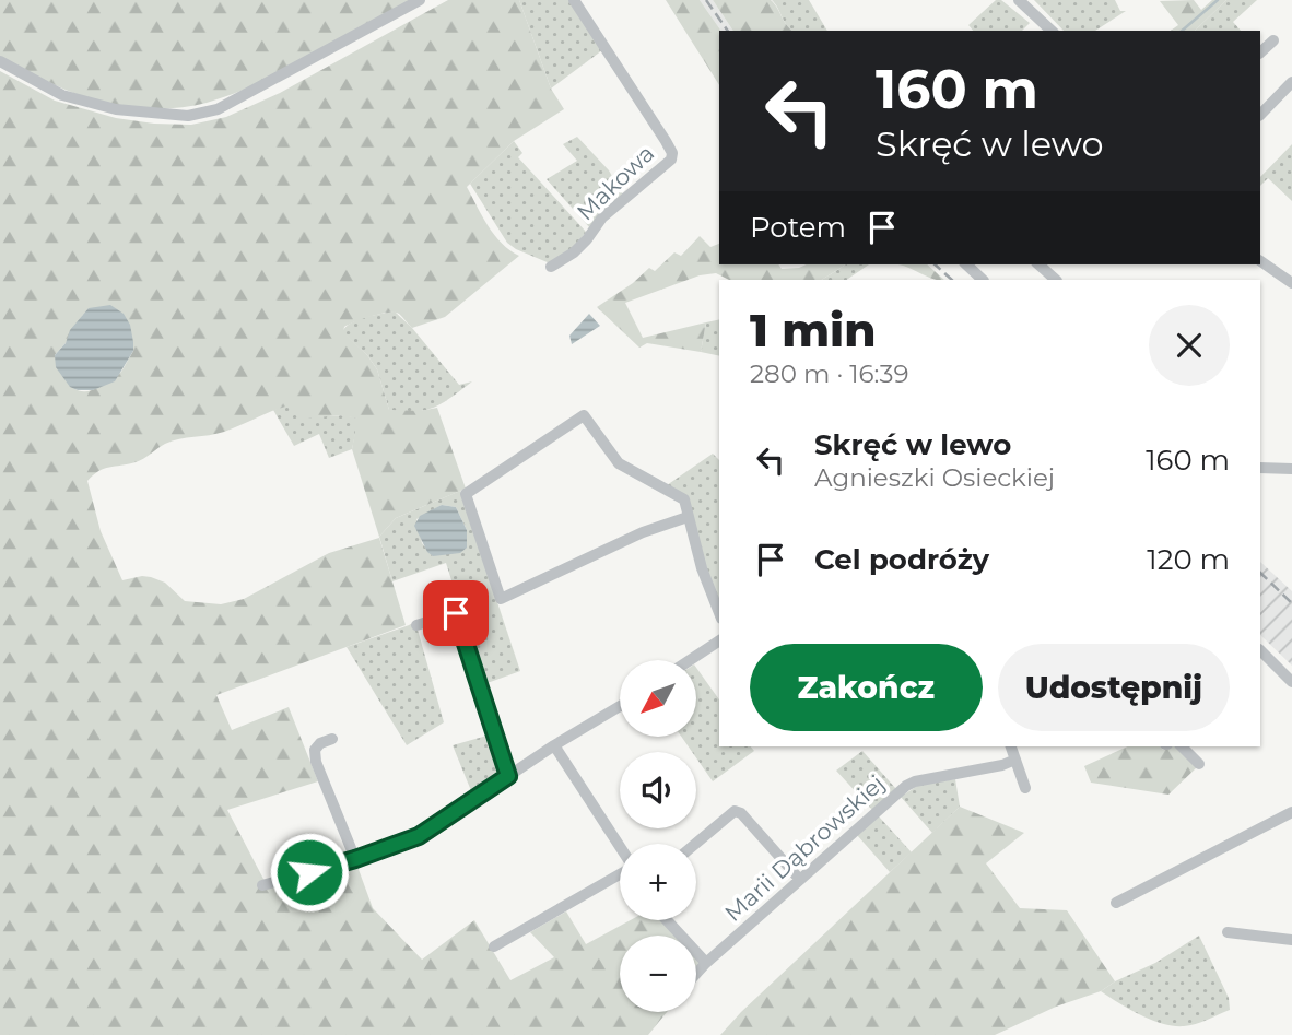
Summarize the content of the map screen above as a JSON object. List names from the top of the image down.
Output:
{
  "streets": {
    "street": ["Makowa", "Marii Dąbrowskiej"]
  },
  "north": "bottom left",
  "page": {
    "turn": ["160 m", "Skręć w lewo"],
    "then": "Potem",
    "heading": ["1 min", "280 m · 16:39"],
    "list": [
      {
        "name": "Skręć w lewo",
        "note": "Agnieszki Osieckiej",
        "value": "160 m"
      },
      {
        "name": "Cel podróży",
        "value": "120 m"
      }
    ],
    "buttons": ["Zakończ", "Udostępnij"],
    "map_buttons": ["+", "−"]
  }
}
